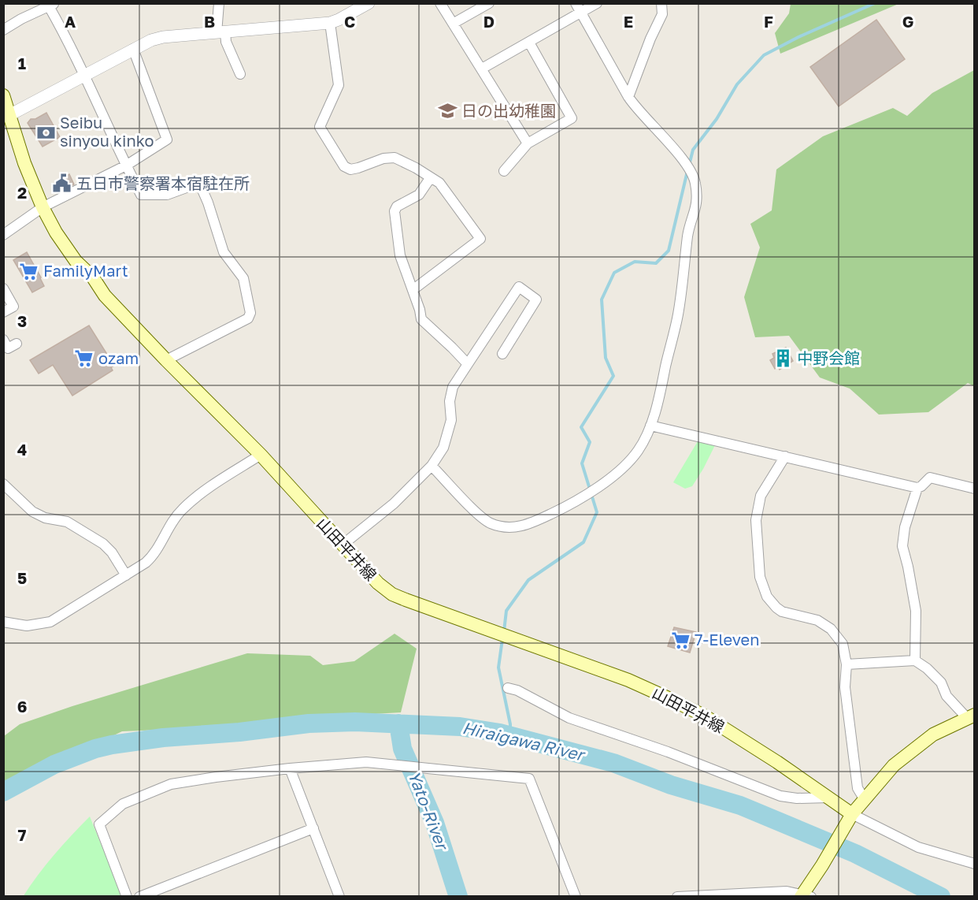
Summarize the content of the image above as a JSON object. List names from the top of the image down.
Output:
{
  "streets": {
    "main road": ["山田平井線"]
  },
  "water": ["Hiraigawa River", "Yato-River"],
  "places": {
    "school or university": ["日の出幼稚園"],
    "bank": ["Seibu sinyou kinko"],
    "public building": ["五日市警察署本宿駐在所"],
    "supermarket": ["FamilyMart", "ozam", "7-Eleven"],
    "building": ["中野会館"]
  },
  "grid": {
    "columns": [
      "A",
      "B",
      "C",
      "D",
      "E",
      "F",
      "G"
    ],
    "rows": [
      "1",
      "2",
      "3",
      "4",
      "5",
      "6",
      "7"
    ]
  }
}
